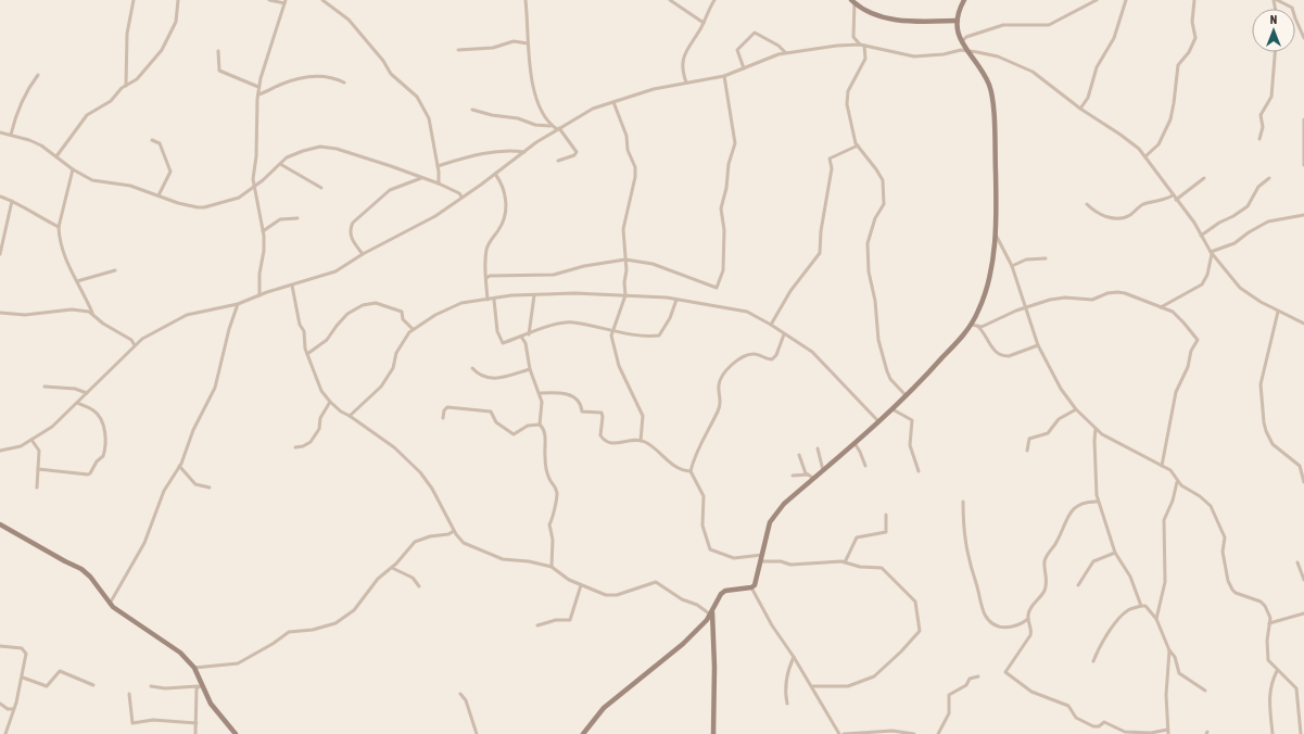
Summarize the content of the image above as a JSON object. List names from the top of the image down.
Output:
{
  "north": "top"
}
